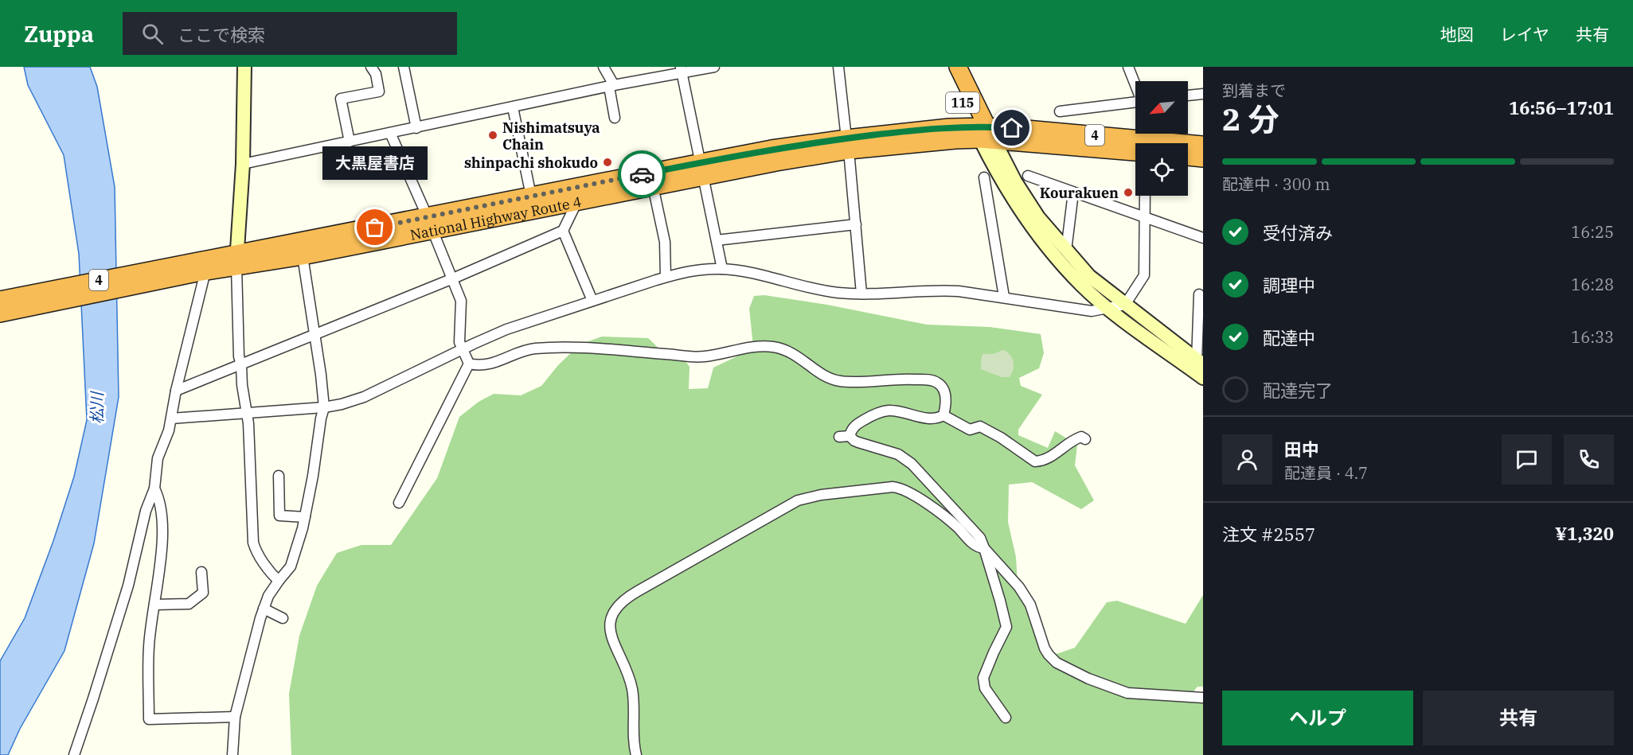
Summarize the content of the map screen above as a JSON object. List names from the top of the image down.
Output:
{
  "streets": {
    "highway": ["115", "4", "National Highway Route 4"]
  },
  "crossings": [
    ["115", "4"],
    ["115", "National Highway Route 4"],
    ["4", "National Highway Route 4"]
  ],
  "water": ["松川"],
  "places": [
    "Nishimatsuya Chain",
    "shinpachi shokudo",
    "Kourakuen",
    "大黒屋書店"
  ],
  "north": "bottom left",
  "page": {
    "header": "Zuppa",
    "search": "ここで検索",
    "nav": ["地図", "レイヤ", "共有"],
    "heading": ["2 分", "到着まで", "16:56–17:01"],
    "panel": [
      "田中",
      "配達員 · 4.7",
      "注文 #2557",
      "¥1,320"
    ],
    "bubble": "大黒屋書店",
    "bar": "配達中 · 300 m",
    "list": [
      ["受付済み", "16:25"],
      ["調理中", "16:28"],
      ["配達中", "16:33"],
      "配達完了"
    ],
    "buttons": ["ヘルプ", "共有"]
  }
}
